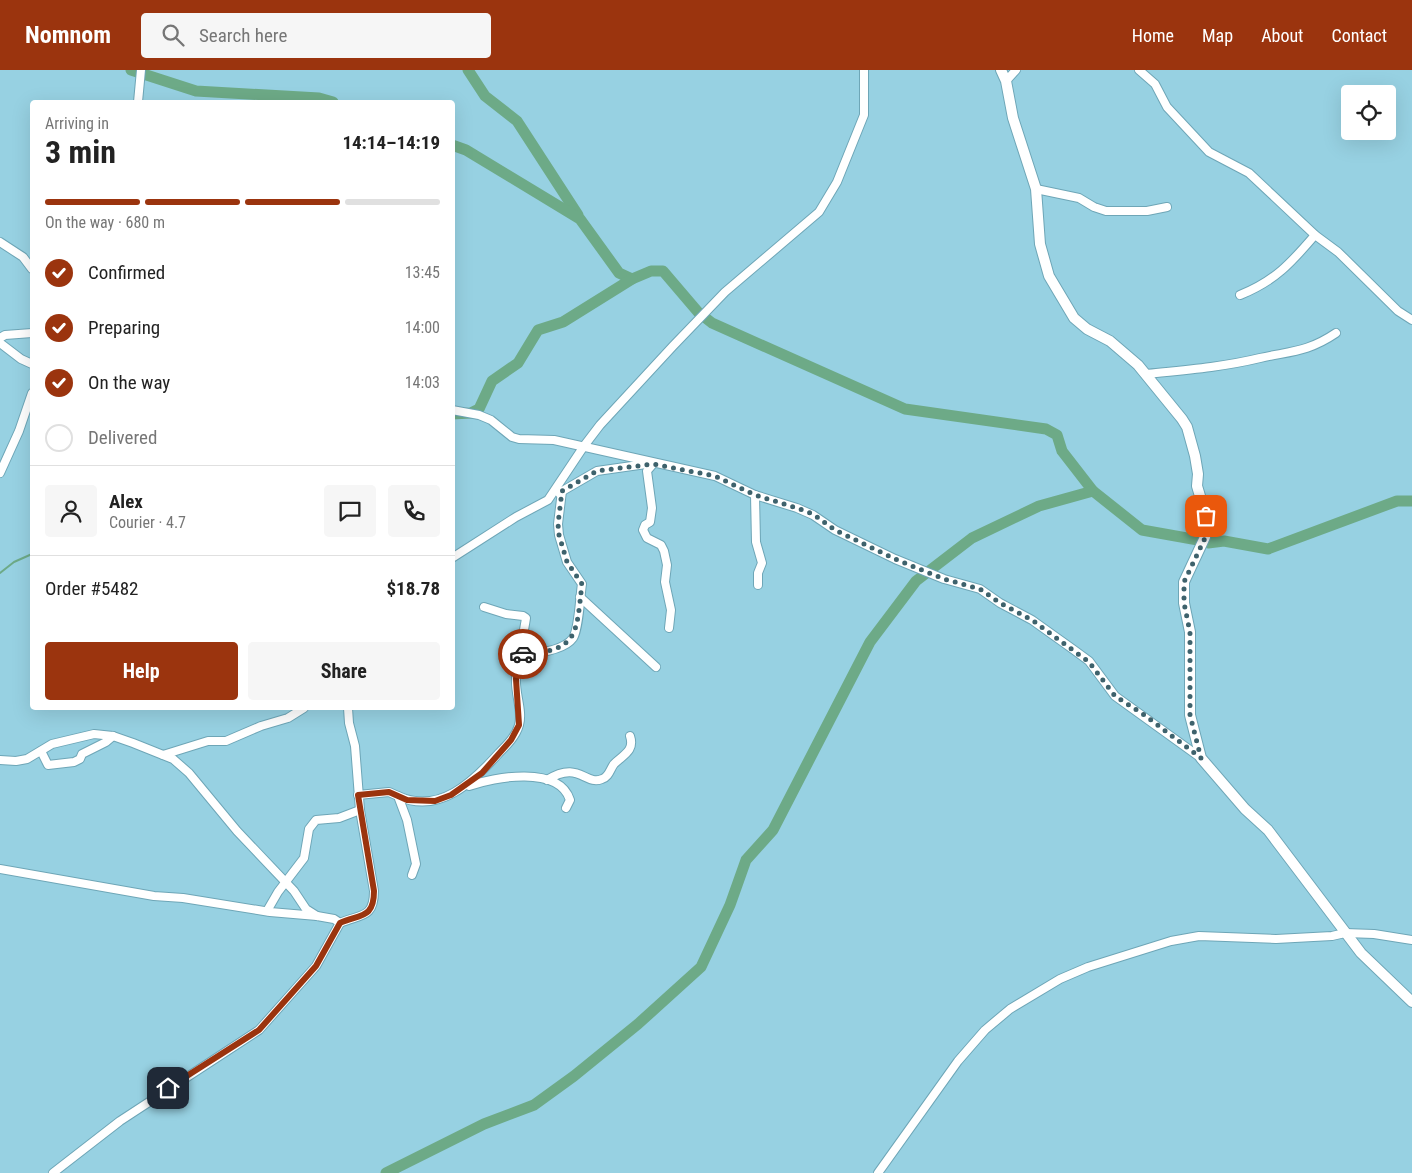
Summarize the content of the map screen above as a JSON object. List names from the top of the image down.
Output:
{
  "page": {
    "header": "Nomnom",
    "search": "Search here",
    "nav": [
      "Home",
      "Map",
      "About",
      "Contact"
    ],
    "heading": ["3 min", "Arriving in", "14:14–14:19"],
    "panel": [
      "Alex",
      "Courier · 4.7",
      "Order #5482",
      "$18.78"
    ],
    "bar": "On the way · 680 m",
    "list": [
      ["Confirmed", "13:45"],
      ["Preparing", "14:00"],
      ["On the way", "14:03"],
      "Delivered"
    ],
    "buttons": ["Help", "Share"]
  }
}
